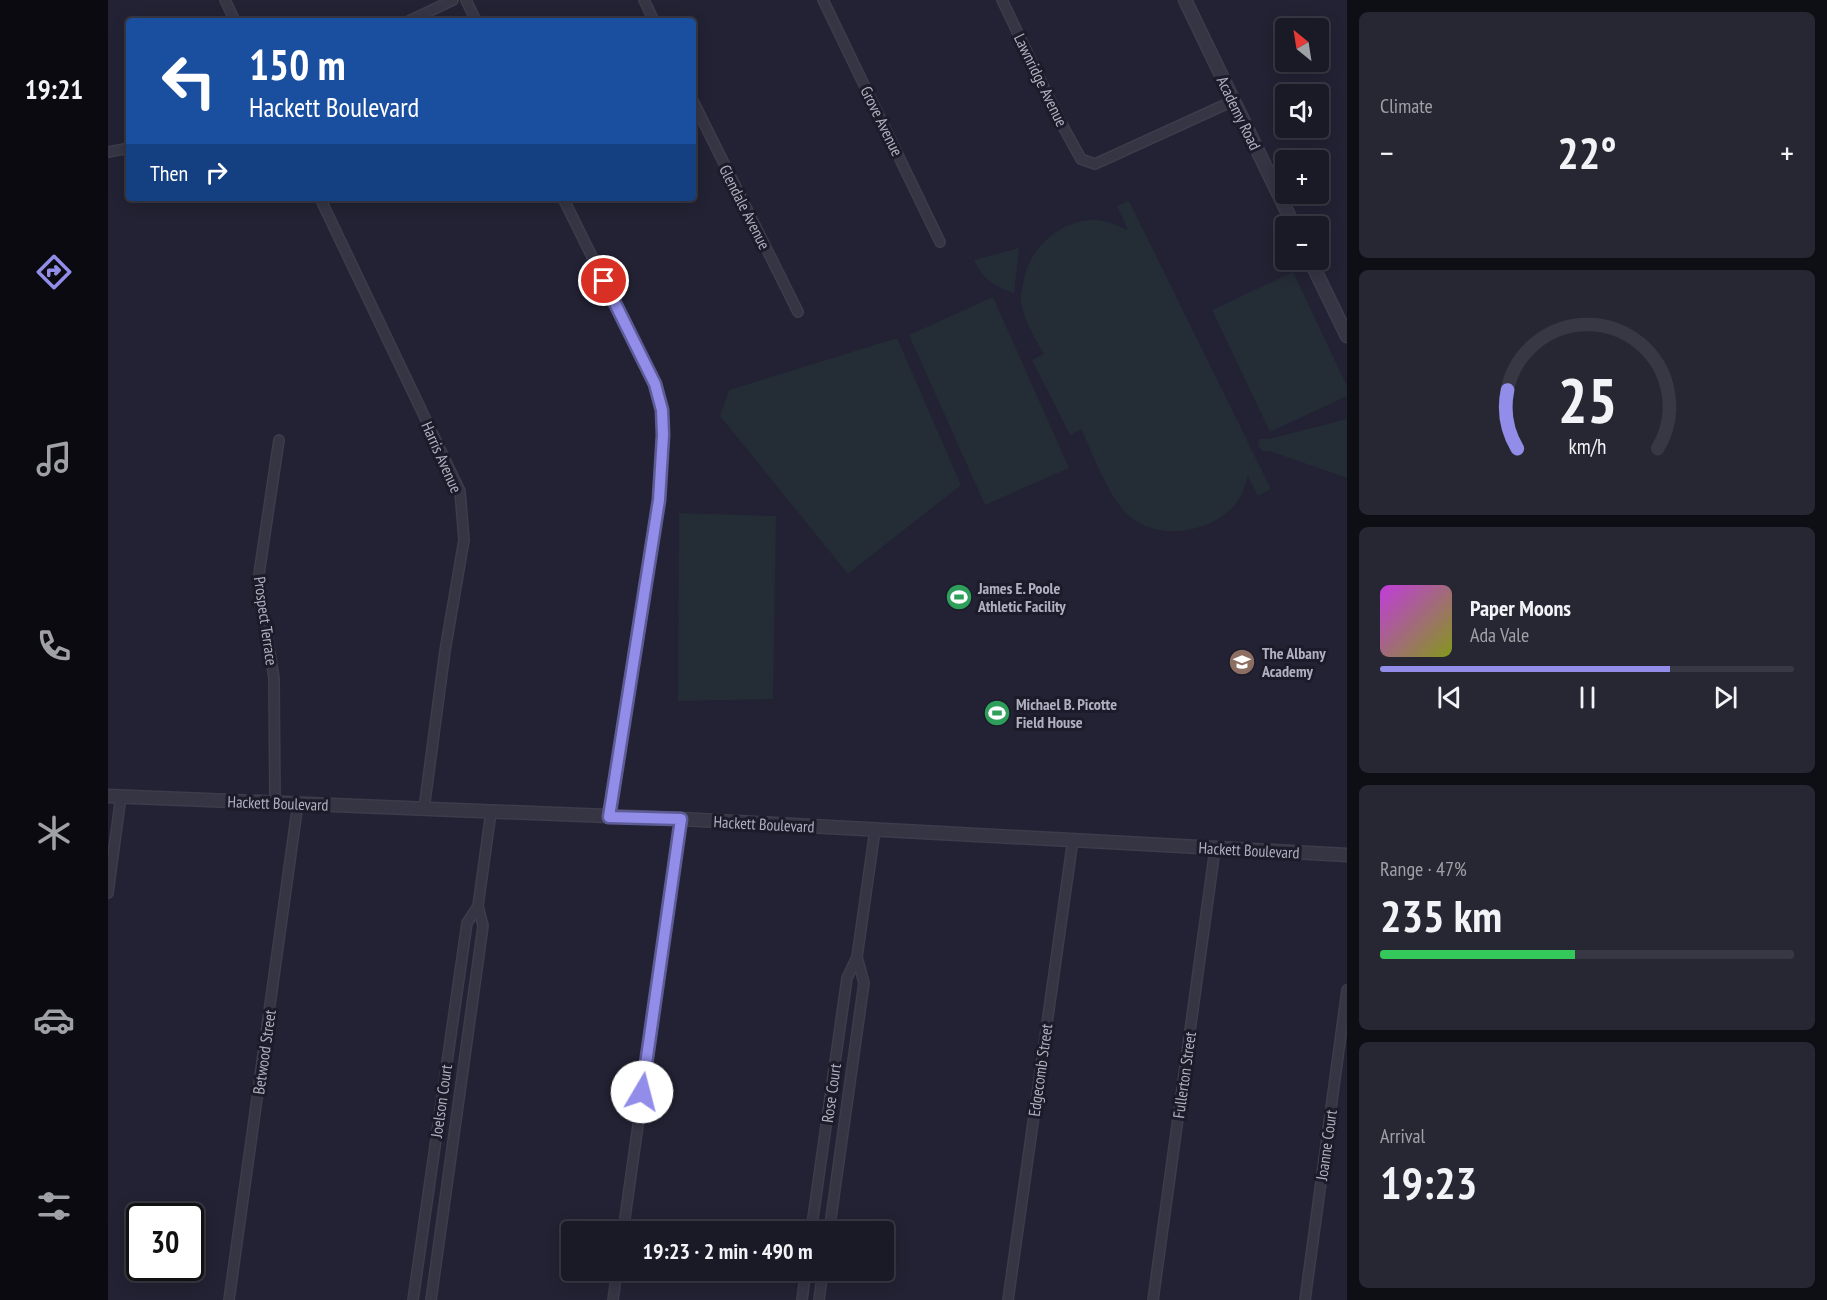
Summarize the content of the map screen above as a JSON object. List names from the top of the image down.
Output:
{
  "streets": {
    "street": [
      "Lawnridge Avenue",
      "Academy Road",
      "Grove Avenue",
      "Glendale Avenue",
      "Harris Avenue",
      "Prospect Terrace",
      "Hackett Boulevard",
      "Betwood Street",
      "Edgecomb Street",
      "Fullerton Street",
      "Rose Court",
      "Joelson Court",
      "Joanne Court"
    ]
  },
  "crossings": [
    ["Lawnridge Avenue", "Academy Road"],
    ["Harris Avenue", "Hackett Boulevard"],
    ["Prospect Terrace", "Hackett Boulevard"],
    ["Hackett Boulevard", "Betwood Street"],
    ["Hackett Boulevard", "Edgecomb Street"],
    ["Hackett Boulevard", "Fullerton Street"],
    ["Hackett Boulevard", "Rose Court"],
    ["Hackett Boulevard", "Joelson Court"]
  ],
  "places": {
    "sports": ["James E. Poole Athletic Facility", "Michael B. Picotte Field House"],
    "school or university": ["The Albany Academy"]
  },
  "north": "top left",
  "page": {
    "tabs": "19:21",
    "tile": [
      "Climate",
      ["Range · 47%", "235 km"],
      ["Arrival", "19:23"]
    ],
    "map_buttons": ["+", "−"],
    "turn": ["150 m", "Hackett Boulevard"],
    "heat": ["−", "22°", "+"],
    "then": "Then",
    "song": ["Paper Moons", "Ada Vale"],
    "limit": "30",
    "trip": "19:23 · 2 min · 490 m",
    "gauge": ["25", "km/h"]
  }
}
